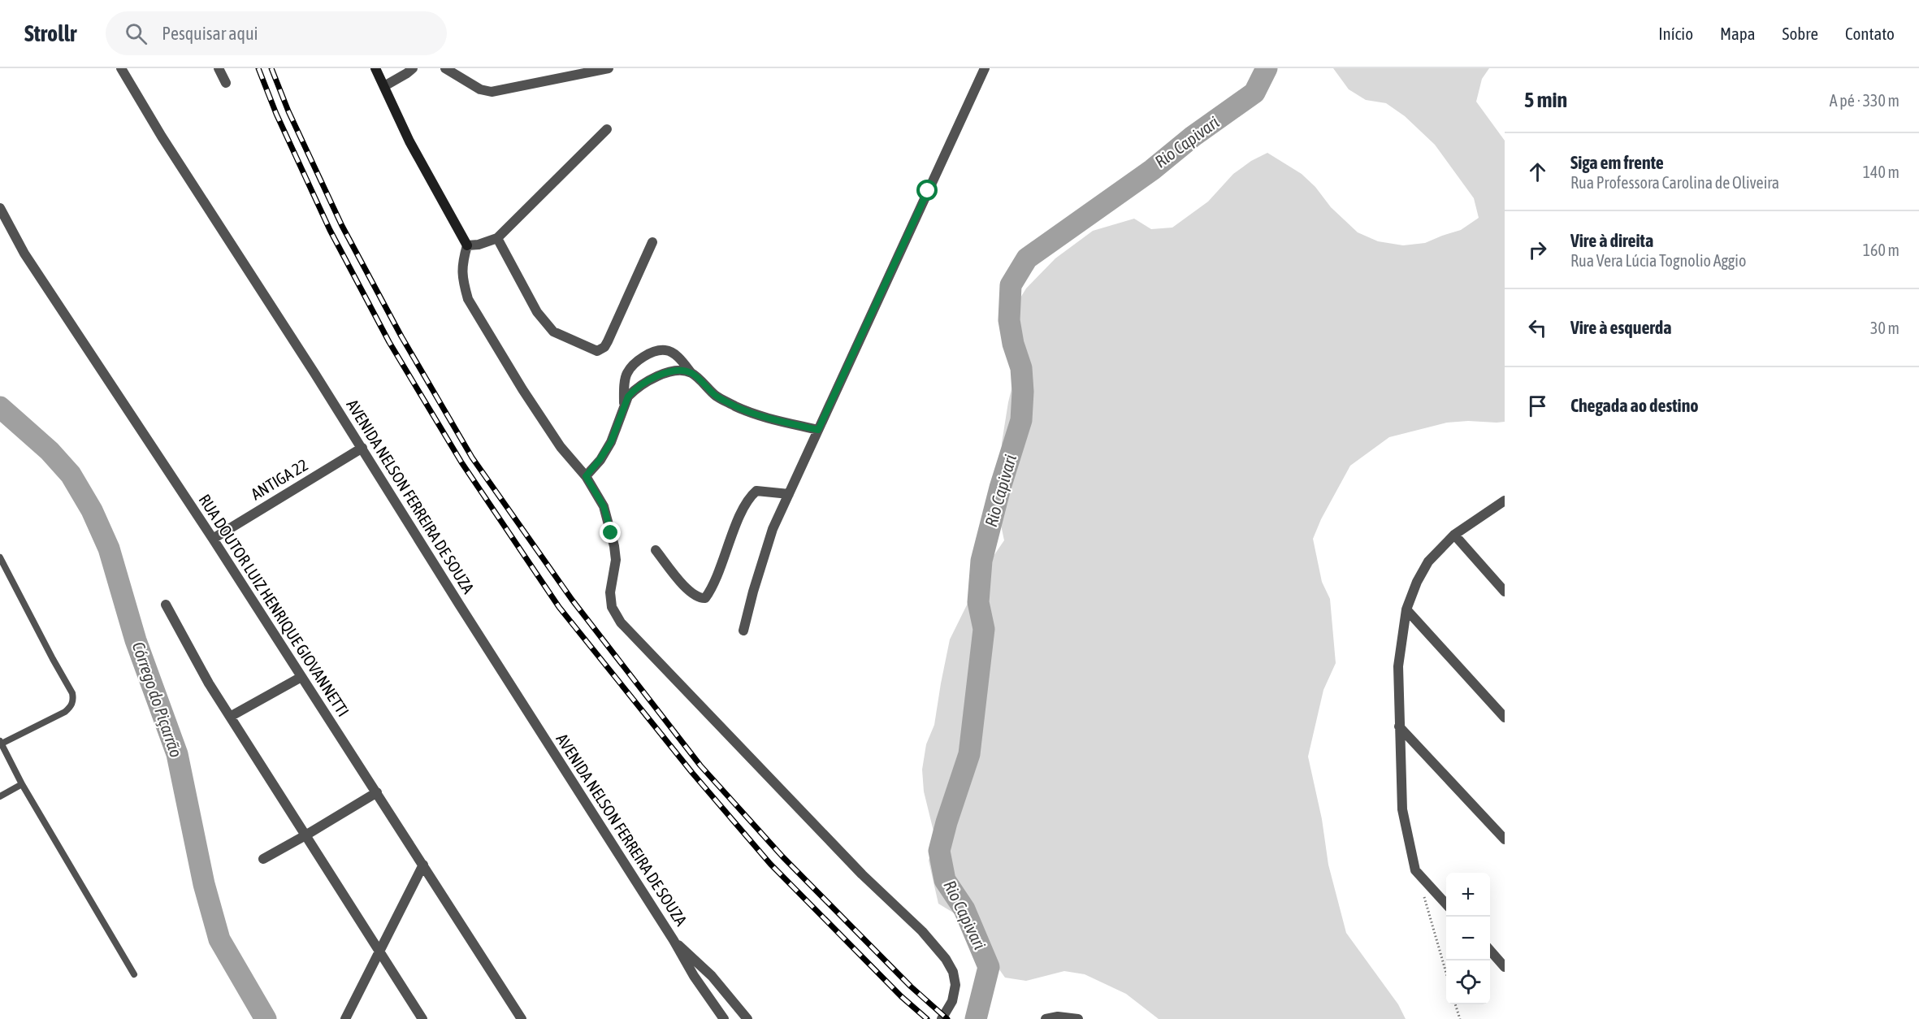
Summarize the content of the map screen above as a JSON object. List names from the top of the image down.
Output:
{
  "streets": {
    "street": ["ANTIGA 22", "AVENIDA NELSON FERREIRA DE SOUZA", "RUA DOUTOR LUIZ HENRIQUE GIOVANNETTI"]
  },
  "crossings": [
    ["ANTIGA 22", "AVENIDA NELSON FERREIRA DE SOUZA"],
    ["ANTIGA 22", "RUA DOUTOR LUIZ HENRIQUE GIOVANNETTI"]
  ],
  "water": ["Rio Capivari", "Córrego do Piçarrão"],
  "page": {
    "header": "Strollr",
    "search": "Pesquisar aqui",
    "nav": [
      "Início",
      "Mapa",
      "Sobre",
      "Contato"
    ],
    "heading": ["5 min", "A pé · 330 m"],
    "list": [
      ["Siga em frente", "Rua Professora Carolina de Oliveira", "140 m"],
      ["Vire à direita", "Rua Vera Lúcia Tognolio Aggio", "160 m"],
      ["Vire à esquerda", "30 m"],
      "Chegada ao destino"
    ],
    "map_buttons": ["+", "−"]
  }
}
